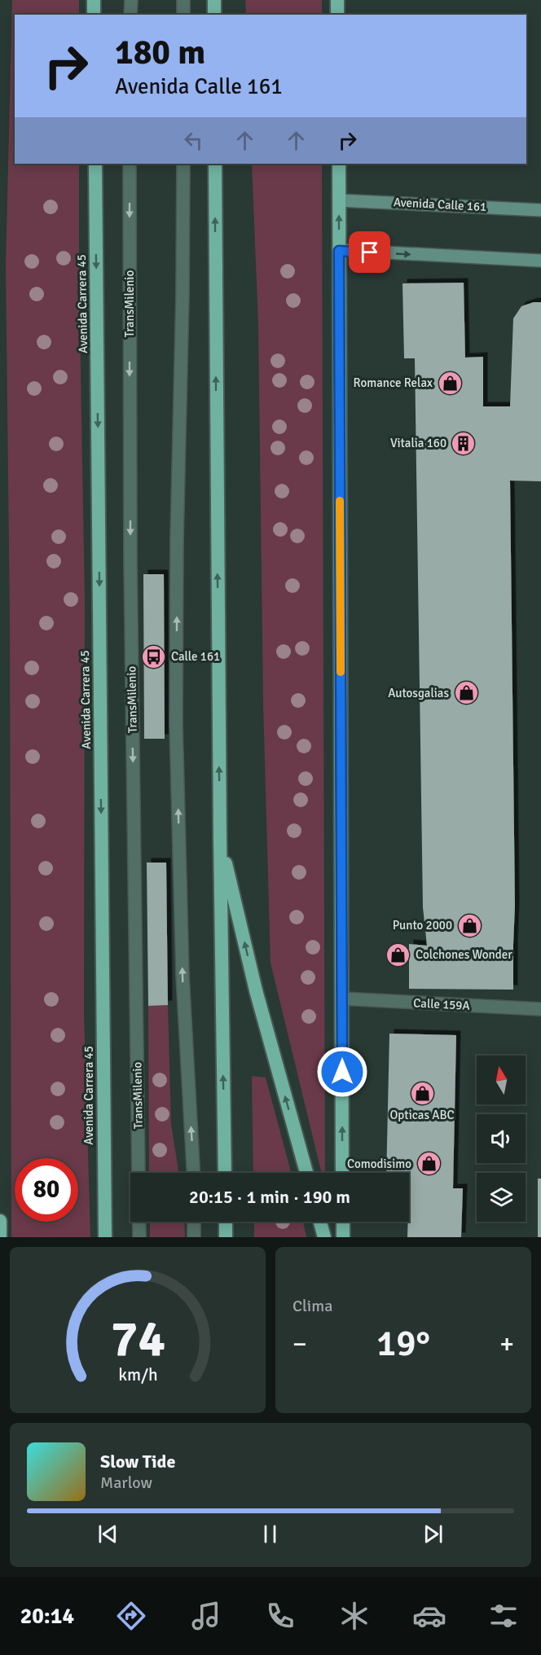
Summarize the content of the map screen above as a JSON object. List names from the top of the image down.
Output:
{
  "streets": {
    "highway": ["Avenida Carrera 45"],
    "main road": ["Avenida Calle 161"],
    "street": ["TransMilenio", "Calle 159A"]
  },
  "places": {
    "shop": [
      "Romance Relax",
      "Autosgalias",
      "Punto 2000",
      "Colchones Wonder",
      "Opticas ABC",
      "Comodisimo"
    ],
    "building": ["Vitalia 160"],
    "bus stop": ["Calle 161"]
  },
  "north": "top",
  "page": {
    "turn": ["180 m", "Avenida Calle 161"],
    "limit": "80",
    "trip": "20:15 · 1 min · 190 m",
    "tile": "Clima",
    "heat": ["−", "19°", "+"],
    "song": ["Slow Tide", "Marlow"],
    "tabs": "20:14",
    "gauge": ["74", "km/h"]
  }
}
